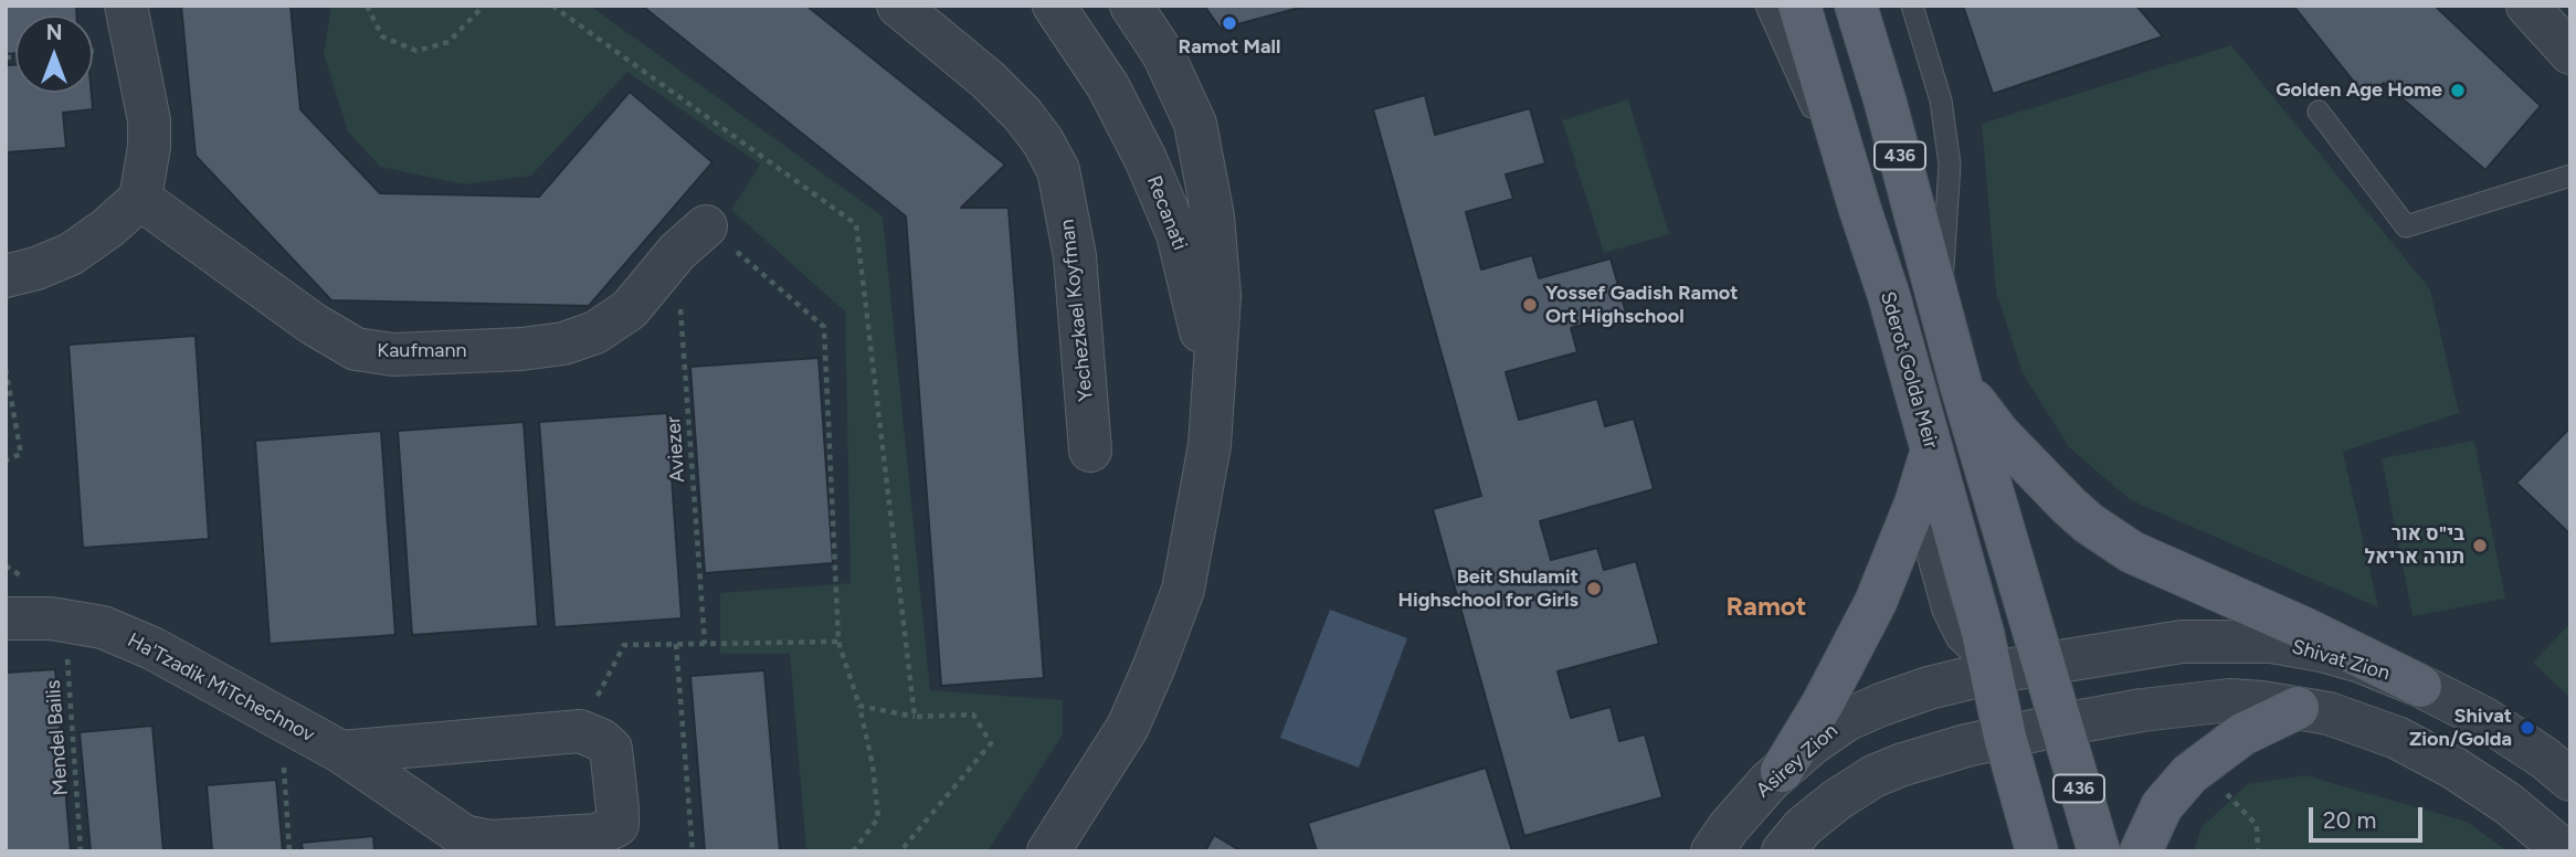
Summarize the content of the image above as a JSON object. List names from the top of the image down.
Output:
{
  "streets": {
    "main road": ["436", "Sderot Golda Meir"],
    "street": [
      "Recanati",
      "Yechezkael Koyfman",
      "Kaufmann",
      "Shivat Zion",
      "Ha'Tzadik MiTchechnov",
      "Asirey Zion"
    ],
    "path": ["Aviezer", "Mendel Bailis"]
  },
  "crossings": [
    ["436", "Sderot Golda Meir"],
    ["436", "Shivat Zion"],
    ["Kaufmann", "Aviezer"],
    ["Sderot Golda Meir", "Shivat Zion"],
    ["Sderot Golda Meir", "Asirey Zion"],
    ["Shivat Zion", "Asirey Zion"],
    ["Ha'Tzadik MiTchechnov", "Mendel Bailis"]
  ],
  "districts": ["Ramot"],
  "places": [
    "Ramot Mall",
    "Golden Age Home",
    "Yossef Gadish Ramot Ort Highschool",
    "בי\"ס אור תורה אריאל",
    "Beit Shulamit Highschool for Girls",
    "Shivat Zion/Golda"
  ],
  "scale_bar": "20 m",
  "north": "top"
}
